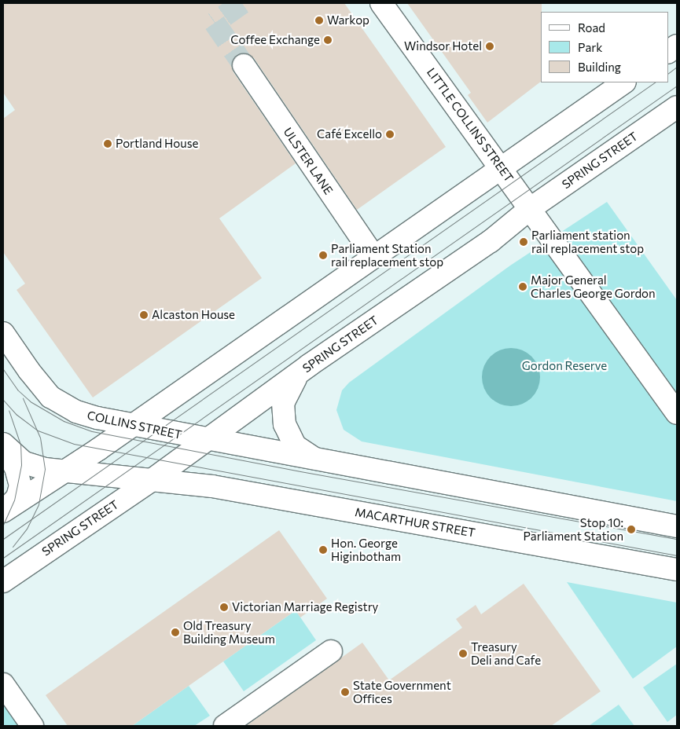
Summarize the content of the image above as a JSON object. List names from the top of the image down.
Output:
{
  "streets": {
    "street": [
      "LITTLE COLLINS STREET",
      "SPRING STREET",
      "ULSTER LANE",
      "COLLINS STREET",
      "MACARTHUR STREET"
    ]
  },
  "crossings": [
    ["LITTLE COLLINS STREET", "SPRING STREET"],
    ["SPRING STREET", "COLLINS STREET"],
    ["SPRING STREET", "MACARTHUR STREET"]
  ],
  "parks": ["Gordon Reserve"],
  "places": [
    "Warkop",
    "Coffee Exchange",
    "Windsor Hotel",
    "Café Excello",
    "Portland House",
    "Parliament station rail replacement stop",
    "Parliament Station rail replacement stop",
    "Major General Charles George Gordon",
    "Alcaston House",
    "Stop 10: Parliament Station",
    "Hon. George Higinbotham",
    "Victorian Marriage Registry",
    "Old Treasury Building Museum",
    "Treasury Deli and Cafe",
    "State Government Offices"
  ],
  "legend": ["Road", "Park", "Building"]
}
